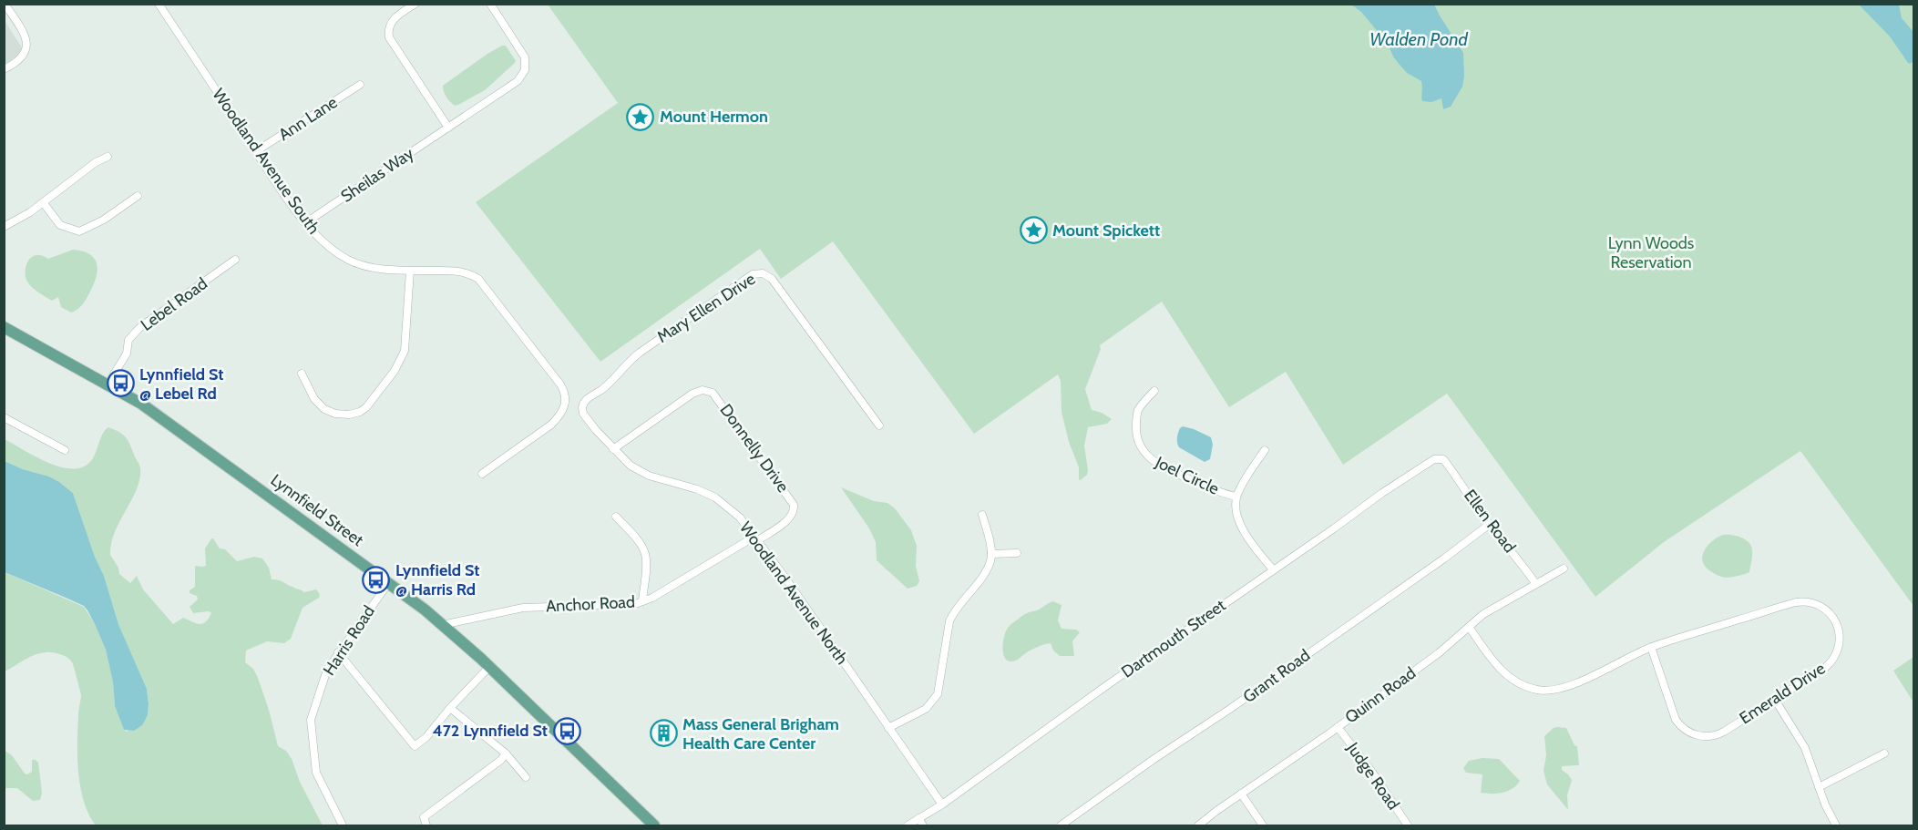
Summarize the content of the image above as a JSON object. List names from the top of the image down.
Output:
{
  "streets": {
    "main road": ["Lynnfield Street"],
    "street": [
      "Ann Lane",
      "Woodland Avenue South",
      "Sheilas Way",
      "Lebel Road",
      "Mary Ellen Drive",
      "Donnelly Drive",
      "Joel Circle",
      "Ellen Road",
      "Woodland Avenue North",
      "Anchor Road",
      "Dartmouth Street",
      "Harris Road",
      "Grant Road",
      "Emerald Drive",
      "Quinn Road",
      "Judge Road"
    ]
  },
  "crossings": [
    ["Ann Lane", "Woodland Avenue South"],
    ["Woodland Avenue South", "Sheilas Way"],
    ["Lebel Road", "Lynnfield Street"],
    ["Mary Ellen Drive", "Woodland Avenue North"],
    ["Donnelly Drive", "Woodland Avenue North"],
    ["Donnelly Drive", "Anchor Road"],
    ["Lynnfield Street", "Anchor Road"],
    ["Lynnfield Street", "Harris Road"],
    ["Ellen Road", "Dartmouth Street"],
    ["Ellen Road", "Grant Road"],
    ["Ellen Road", "Quinn Road"],
    ["Woodland Avenue North", "Anchor Road"],
    ["Woodland Avenue North", "Dartmouth Street"],
    ["Emerald Drive", "Quinn Road"],
    ["Quinn Road", "Judge Road"]
  ],
  "water": ["Walden Pond"],
  "parks": ["Lynn Woods Reservation"],
  "places": {
    "place": ["Mount Hermon", "Mount Spickett"],
    "bus stop": ["Lynnfield St @ Lebel Rd", "Lynnfield St @ Harris Rd", "472 Lynnfield St"],
    "building": ["Mass General Brigham Health Care Center"]
  }
}
